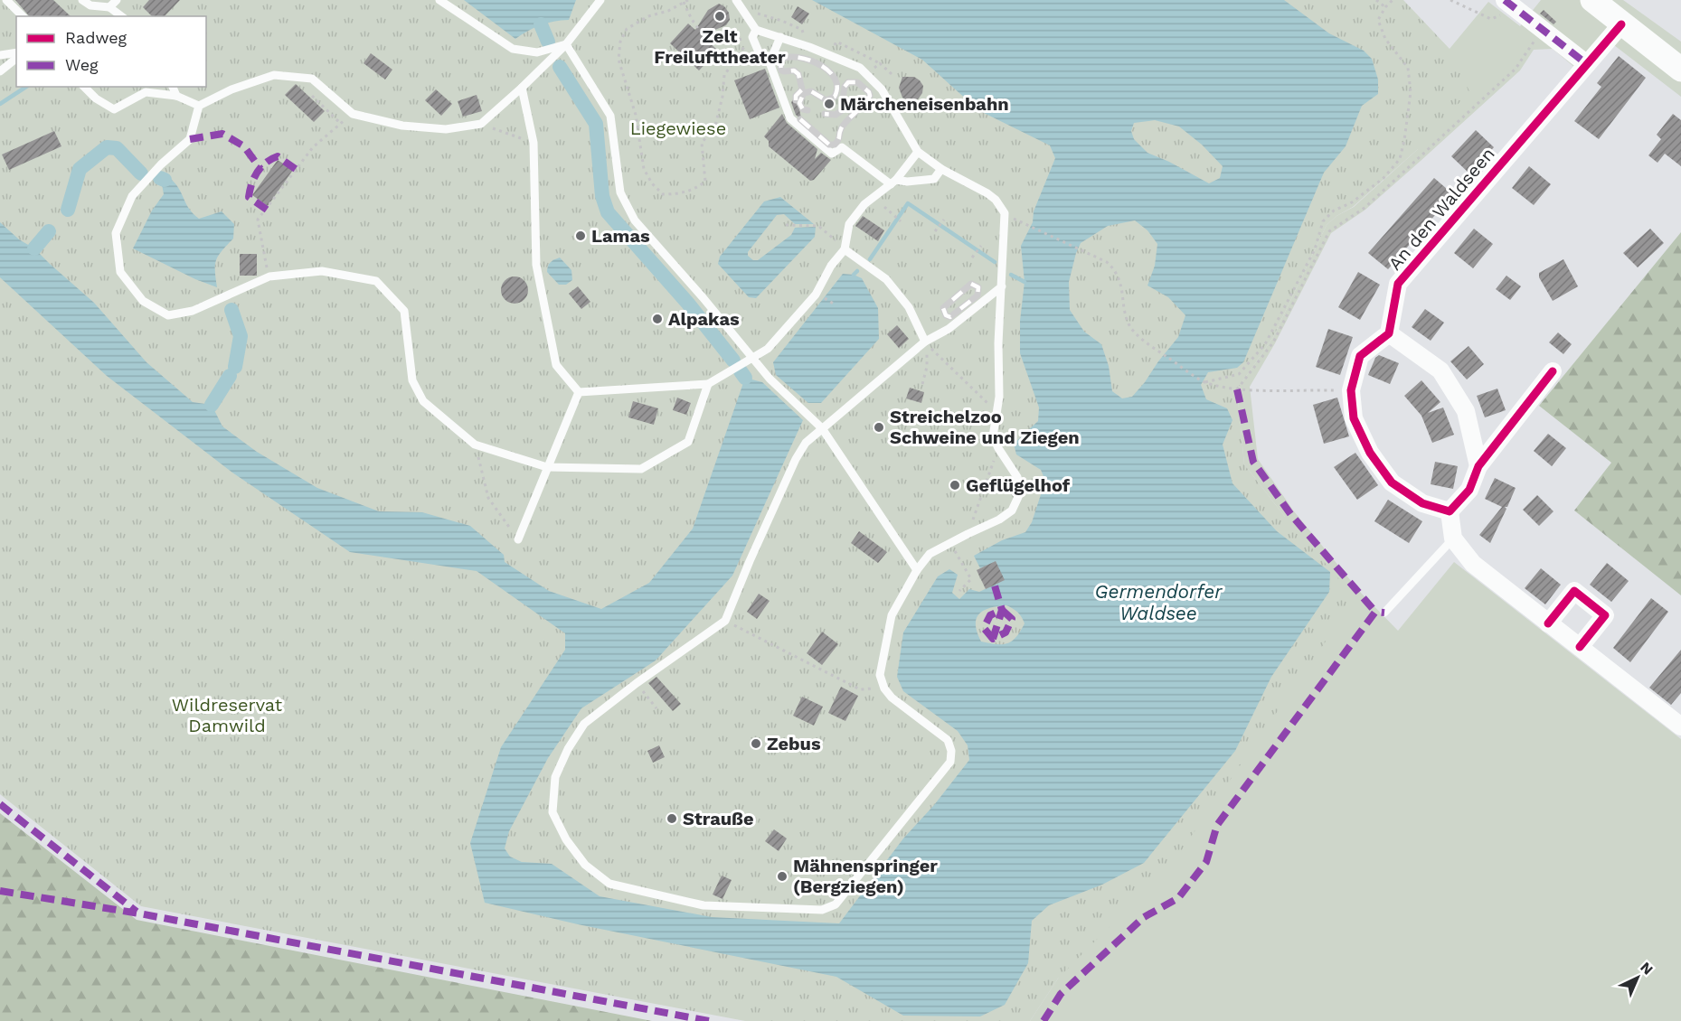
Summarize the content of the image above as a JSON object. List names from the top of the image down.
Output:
{
  "streets": {
    "street": ["An den Waldseen"]
  },
  "water": ["Germendorfer Waldsee"],
  "parks": ["Liegewiese", "Wildreservat Damwild"],
  "places": [
    "Zelt Freilufttheater",
    "Märcheneisenbahn",
    "Lamas",
    "Alpakas",
    "Streichelzoo Schweine und Ziegen",
    "Geflügelhof",
    "Zebus",
    "Strauße",
    "Mähnenspringer (Bergziegen)"
  ],
  "legend": ["Radweg", "Weg"],
  "north": "top right"
}
